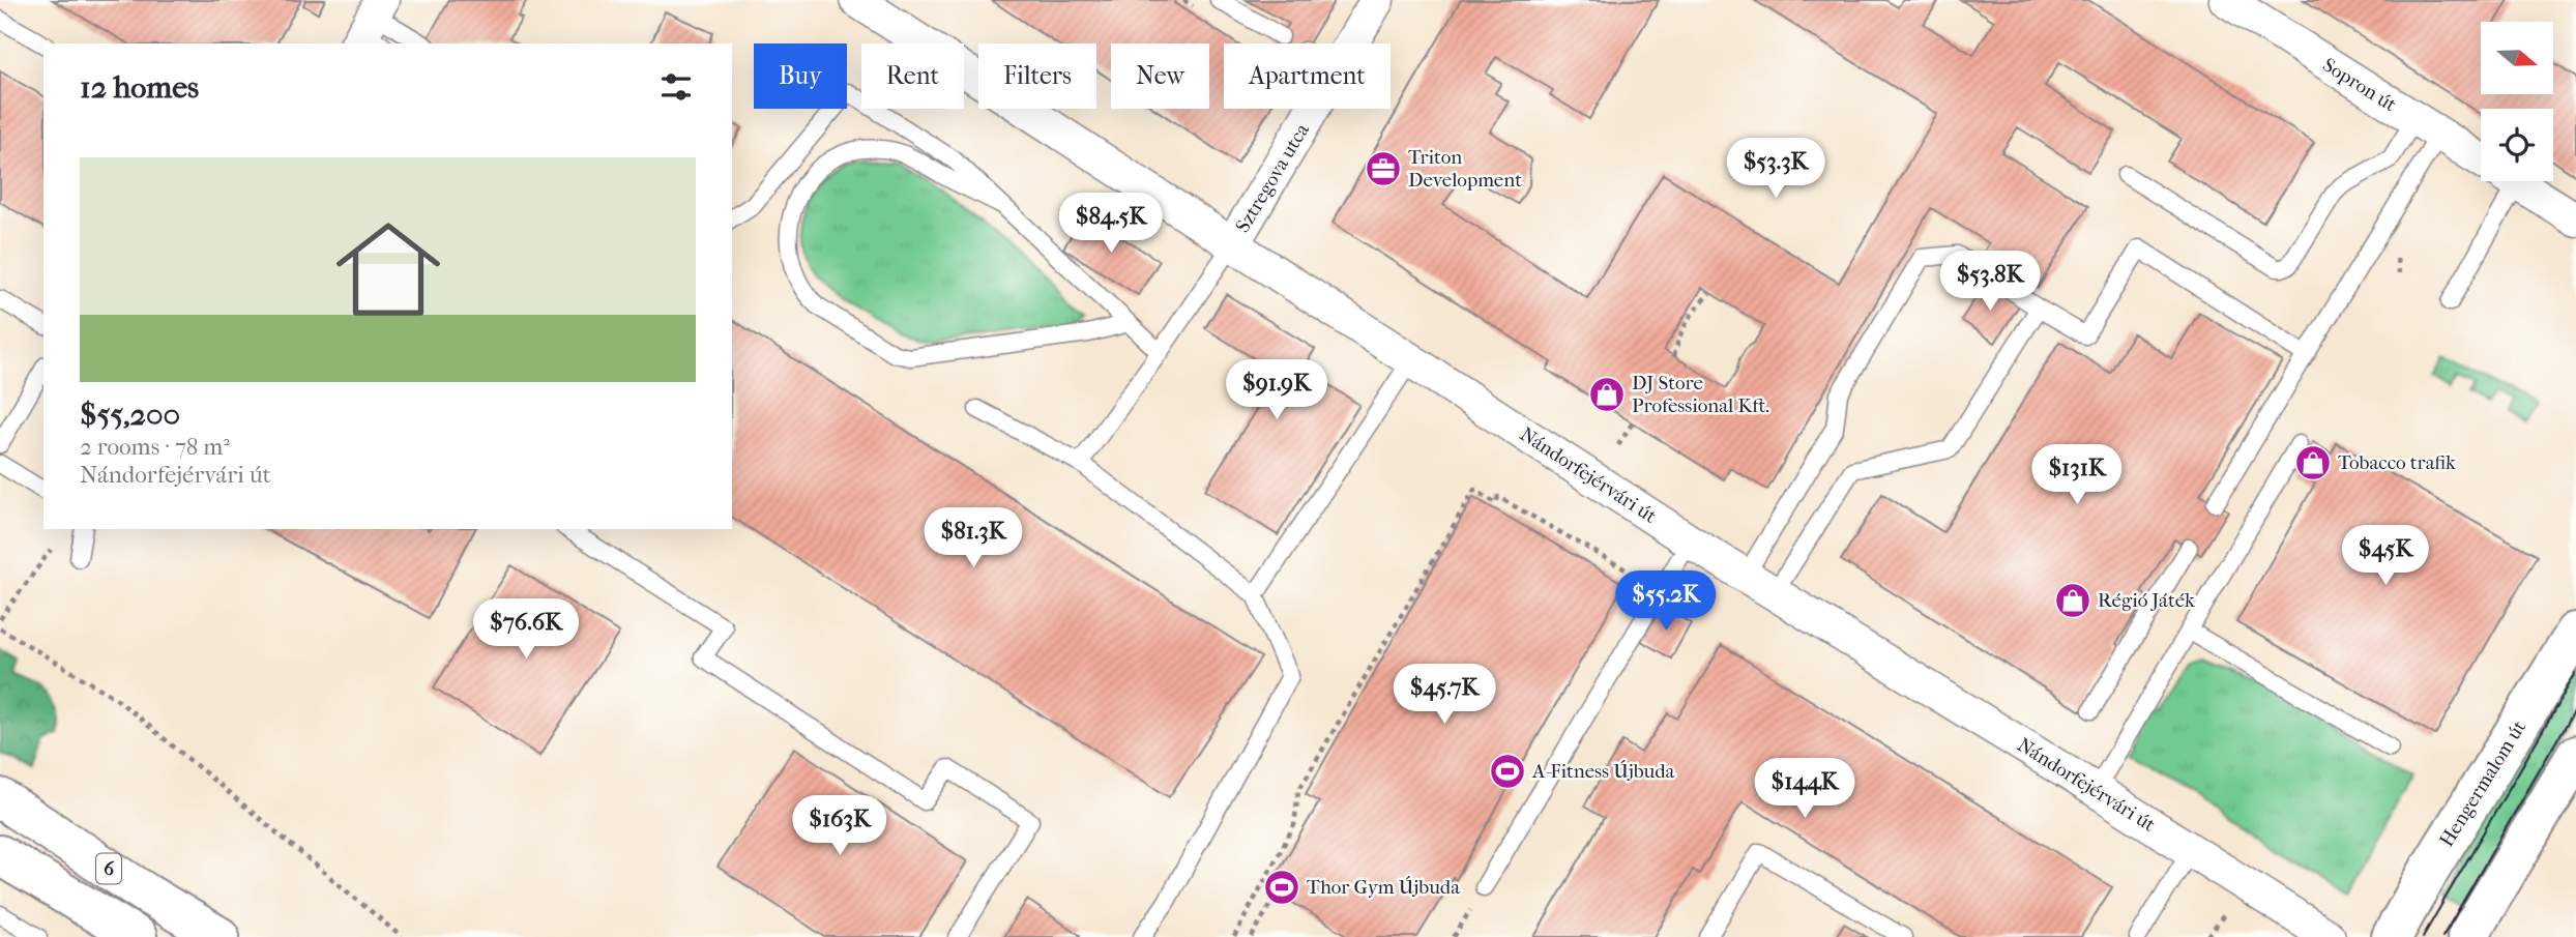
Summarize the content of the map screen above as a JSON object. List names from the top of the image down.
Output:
{
  "streets": {
    "main road": ["Hengermalom út", "6"],
    "street": ["Sopron út", "Sztregova utca", "Nándorfejérvári út"]
  },
  "crossings": [
    ["Sztregova utca", "Nándorfejérvári út"]
  ],
  "places": {
    "office": ["Triton Development"],
    "shop": ["DJ Store Professional Kft.", "Tobacco trafik", "Régió Játék"],
    "sports": ["A-Fitness Újbuda", "Thor Gym Újbuda"]
  },
  "north": "right",
  "page": {
    "chip": [
      "Buy",
      "Rent",
      "Filters",
      "New",
      "Apartment"
    ],
    "heading": "12 homes",
    "list": [
      {
        "name": "$55,200",
        "note": "2 rooms · 78 m² · Nándorfejérvári út"
      }
    ],
    "price": [
      "$53.3K",
      "$84.5K",
      "$53.8K",
      "$91.9K",
      "$131K",
      "$81.3K",
      "$45K",
      "$55.2K",
      "$76.6K",
      "$45.7K",
      "$144K",
      "$163K"
    ]
  }
}
